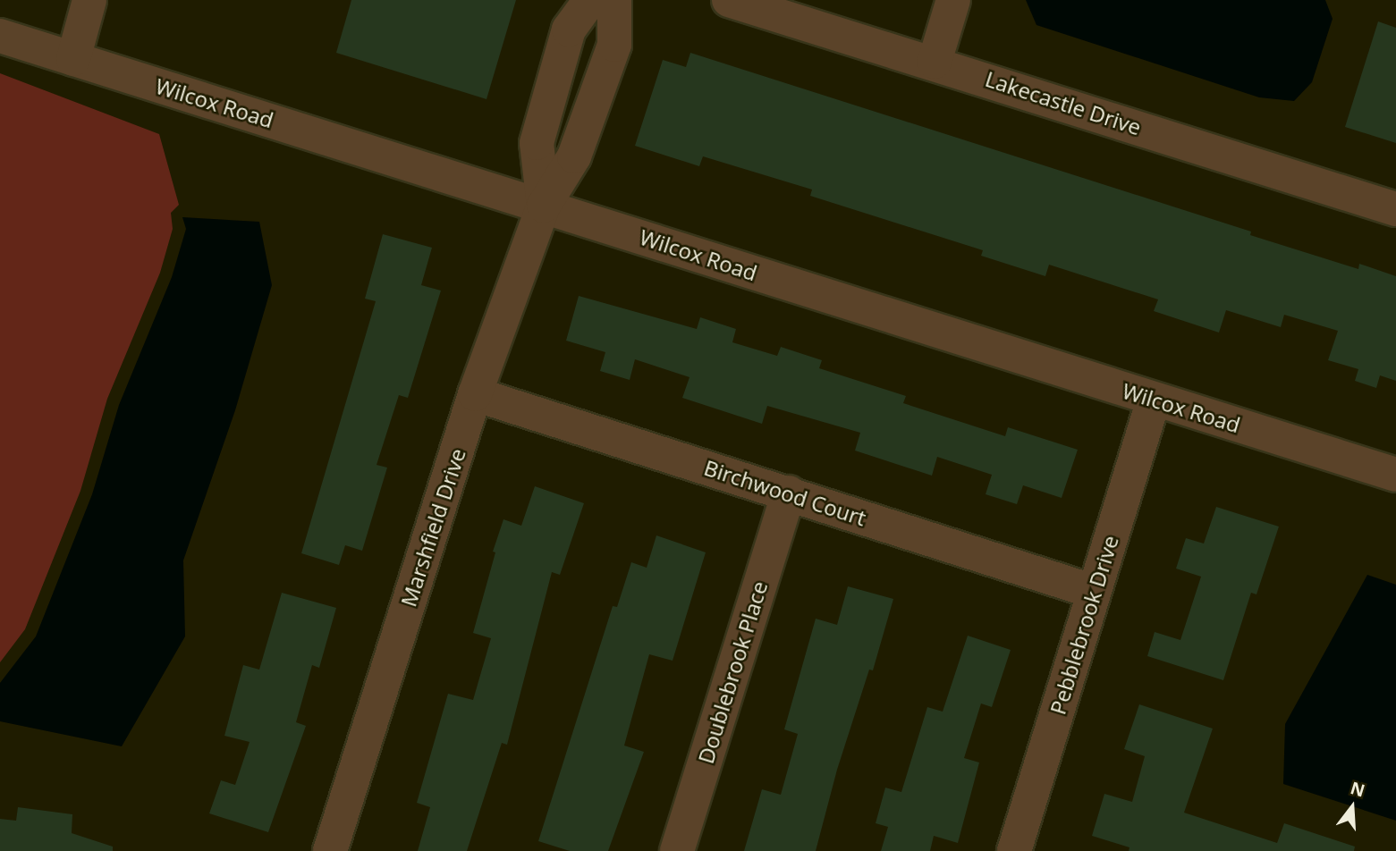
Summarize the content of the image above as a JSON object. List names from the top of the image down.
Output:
{
  "streets": {
    "street": [
      "Wilcox Road",
      "Lakecastle Drive",
      "Birchwood Court",
      "Marshfield Drive",
      "Pebblebrook Drive",
      "Doublebrook Place"
    ]
  },
  "crossings": [
    ["Wilcox Road", "Marshfield Drive"],
    ["Wilcox Road", "Pebblebrook Drive"],
    ["Birchwood Court", "Marshfield Drive"],
    ["Birchwood Court", "Pebblebrook Drive"],
    ["Birchwood Court", "Doublebrook Place"]
  ],
  "north": "top"
}
